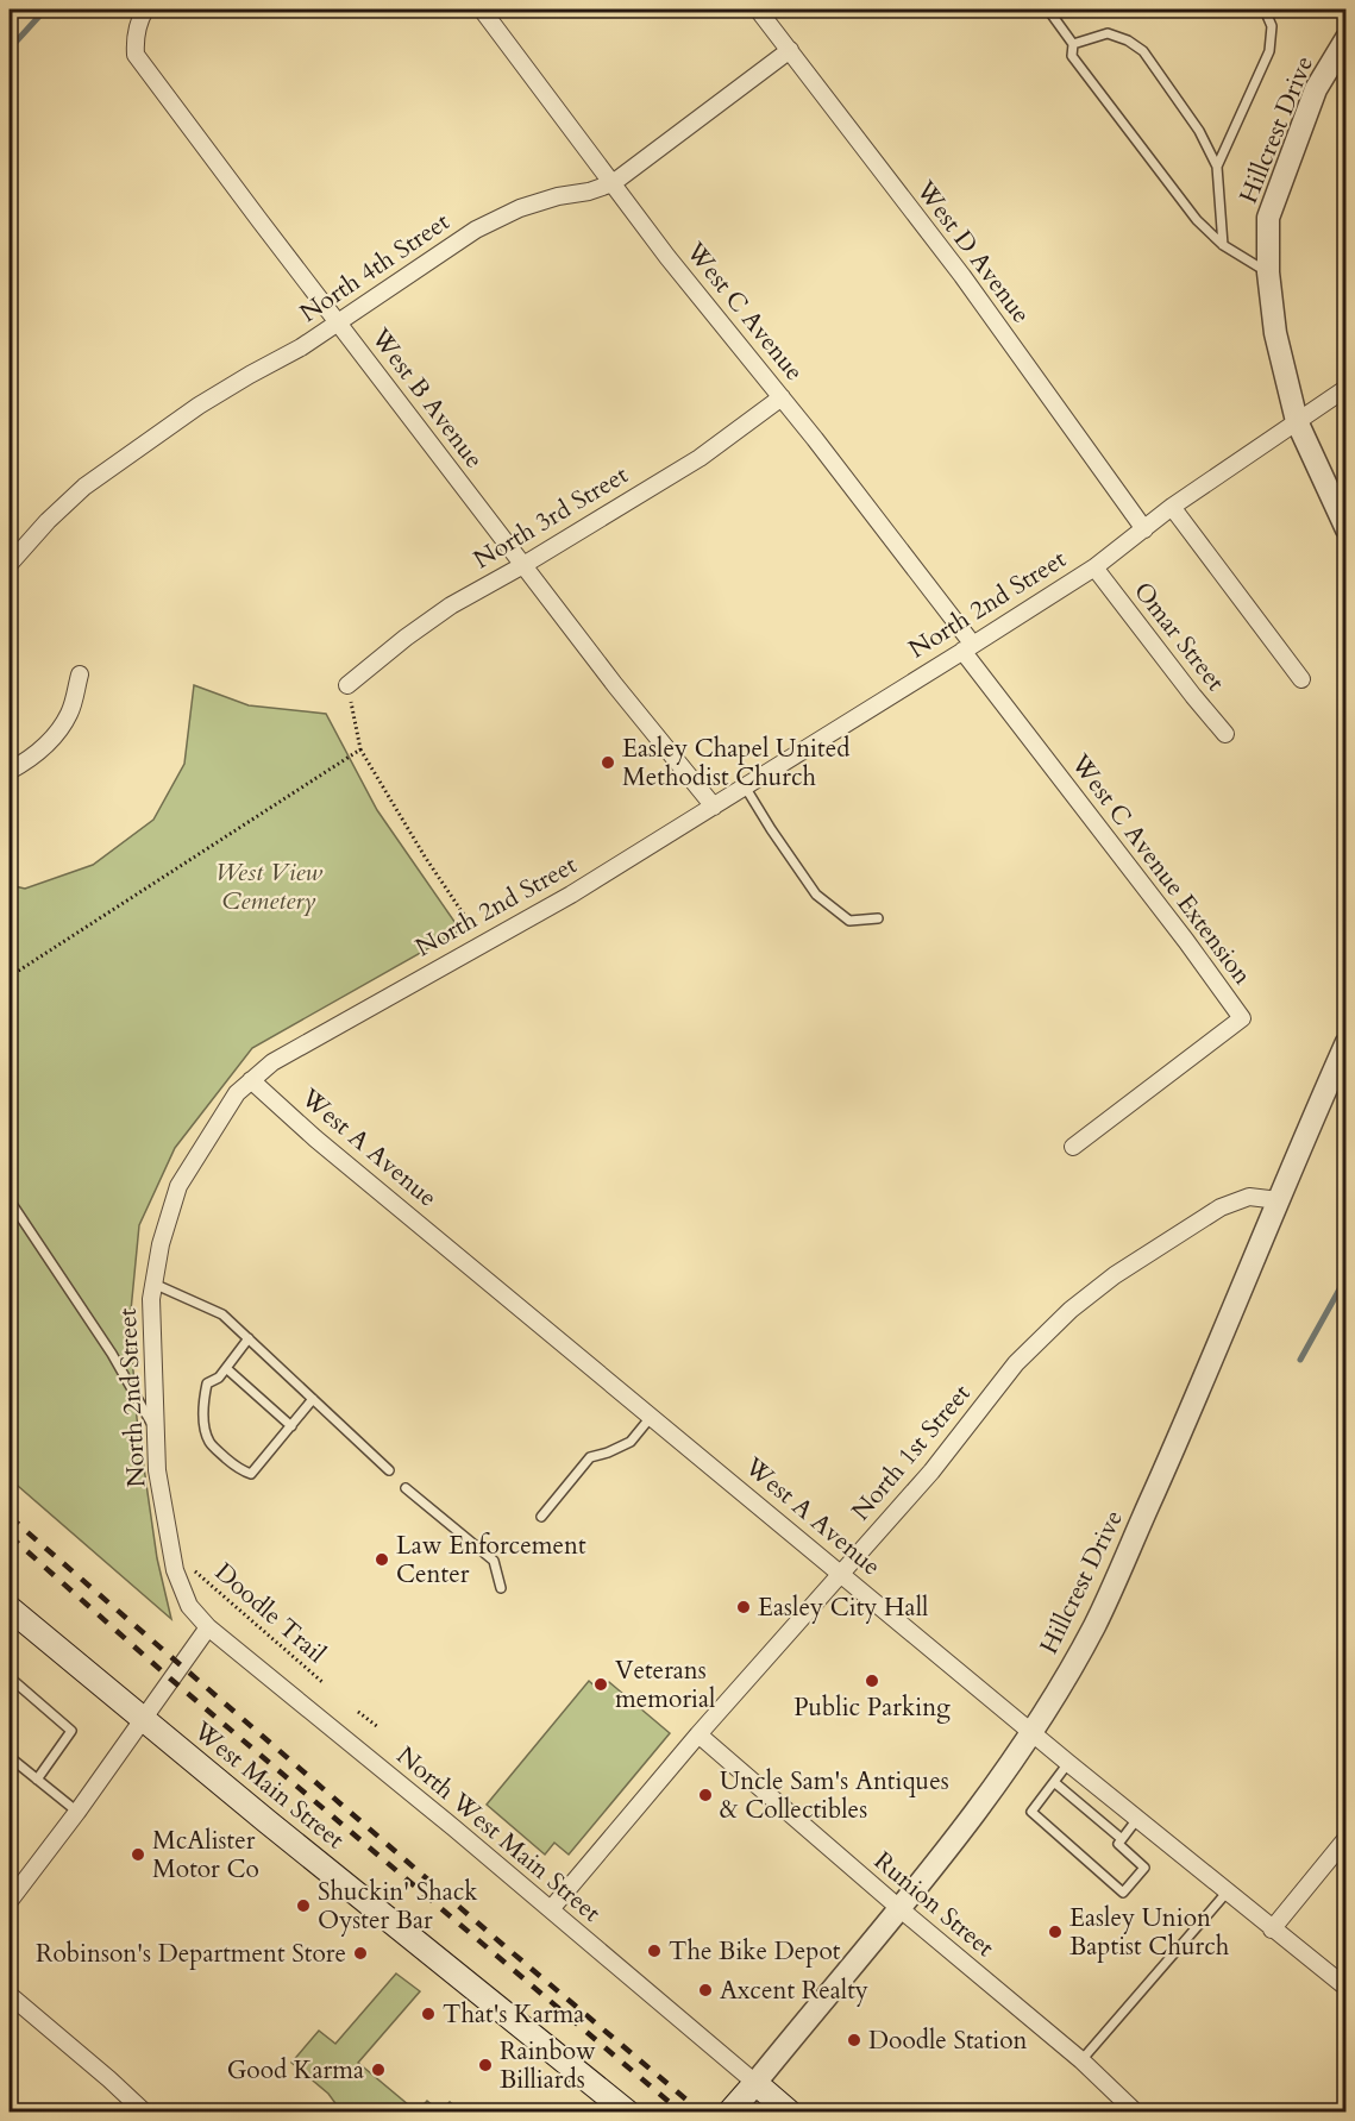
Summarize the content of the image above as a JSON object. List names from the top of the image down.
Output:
{
  "streets": {
    "main road": ["West Main Street"],
    "street": [
      "Hillcrest Drive",
      "West D Avenue",
      "North 4th Street",
      "West C Avenue",
      "West B Avenue",
      "North 3rd Street",
      "North 2nd Street",
      "Omar Street",
      "West C Avenue Extension",
      "West A Avenue",
      "North 1st Street",
      "North West Main Street",
      "Runion Street"
    ],
    "path": ["Doodle Trail"]
  },
  "crossings": [
    ["Hillcrest Drive", "North 2nd Street"],
    ["Hillcrest Drive", "West A Avenue"],
    ["Hillcrest Drive", "North 1st Street"],
    ["Hillcrest Drive", "North West Main Street"],
    ["Hillcrest Drive", "Runion Street"],
    ["West D Avenue", "North 4th Street"],
    ["West D Avenue", "North 2nd Street"],
    ["North 4th Street", "West C Avenue"],
    ["North 4th Street", "West B Avenue"],
    ["West C Avenue", "North 3rd Street"],
    ["West C Avenue", "North 2nd Street"],
    ["West C Avenue", "West C Avenue Extension"],
    ["West B Avenue", "North 3rd Street"],
    ["West B Avenue", "North 2nd Street"],
    ["North 2nd Street", "Omar Street"],
    ["North 2nd Street", "West C Avenue Extension"],
    ["North 2nd Street", "West A Avenue"],
    ["North 2nd Street", "North West Main Street"],
    ["West A Avenue", "North 1st Street"],
    ["North 1st Street", "North West Main Street"],
    ["North 1st Street", "Runion Street"]
  ],
  "parks": ["West View Cemetery"],
  "places": [
    "Easley Chapel United Methodist Church",
    "Law Enforcement Center",
    "Easley City Hall",
    "Public Parking",
    "Veterans memorial",
    "Uncle Sam's Antiques & Collectibles",
    "McAlister Motor Co",
    "Shuckin' Shack Oyster Bar",
    "Easley Union Baptist Church",
    "The Bike Depot",
    "Robinson's Department Store",
    "Axcent Realty",
    "That's Karma",
    "Doodle Station",
    "Rainbow Billiards",
    "Good Karma"
  ]
}
